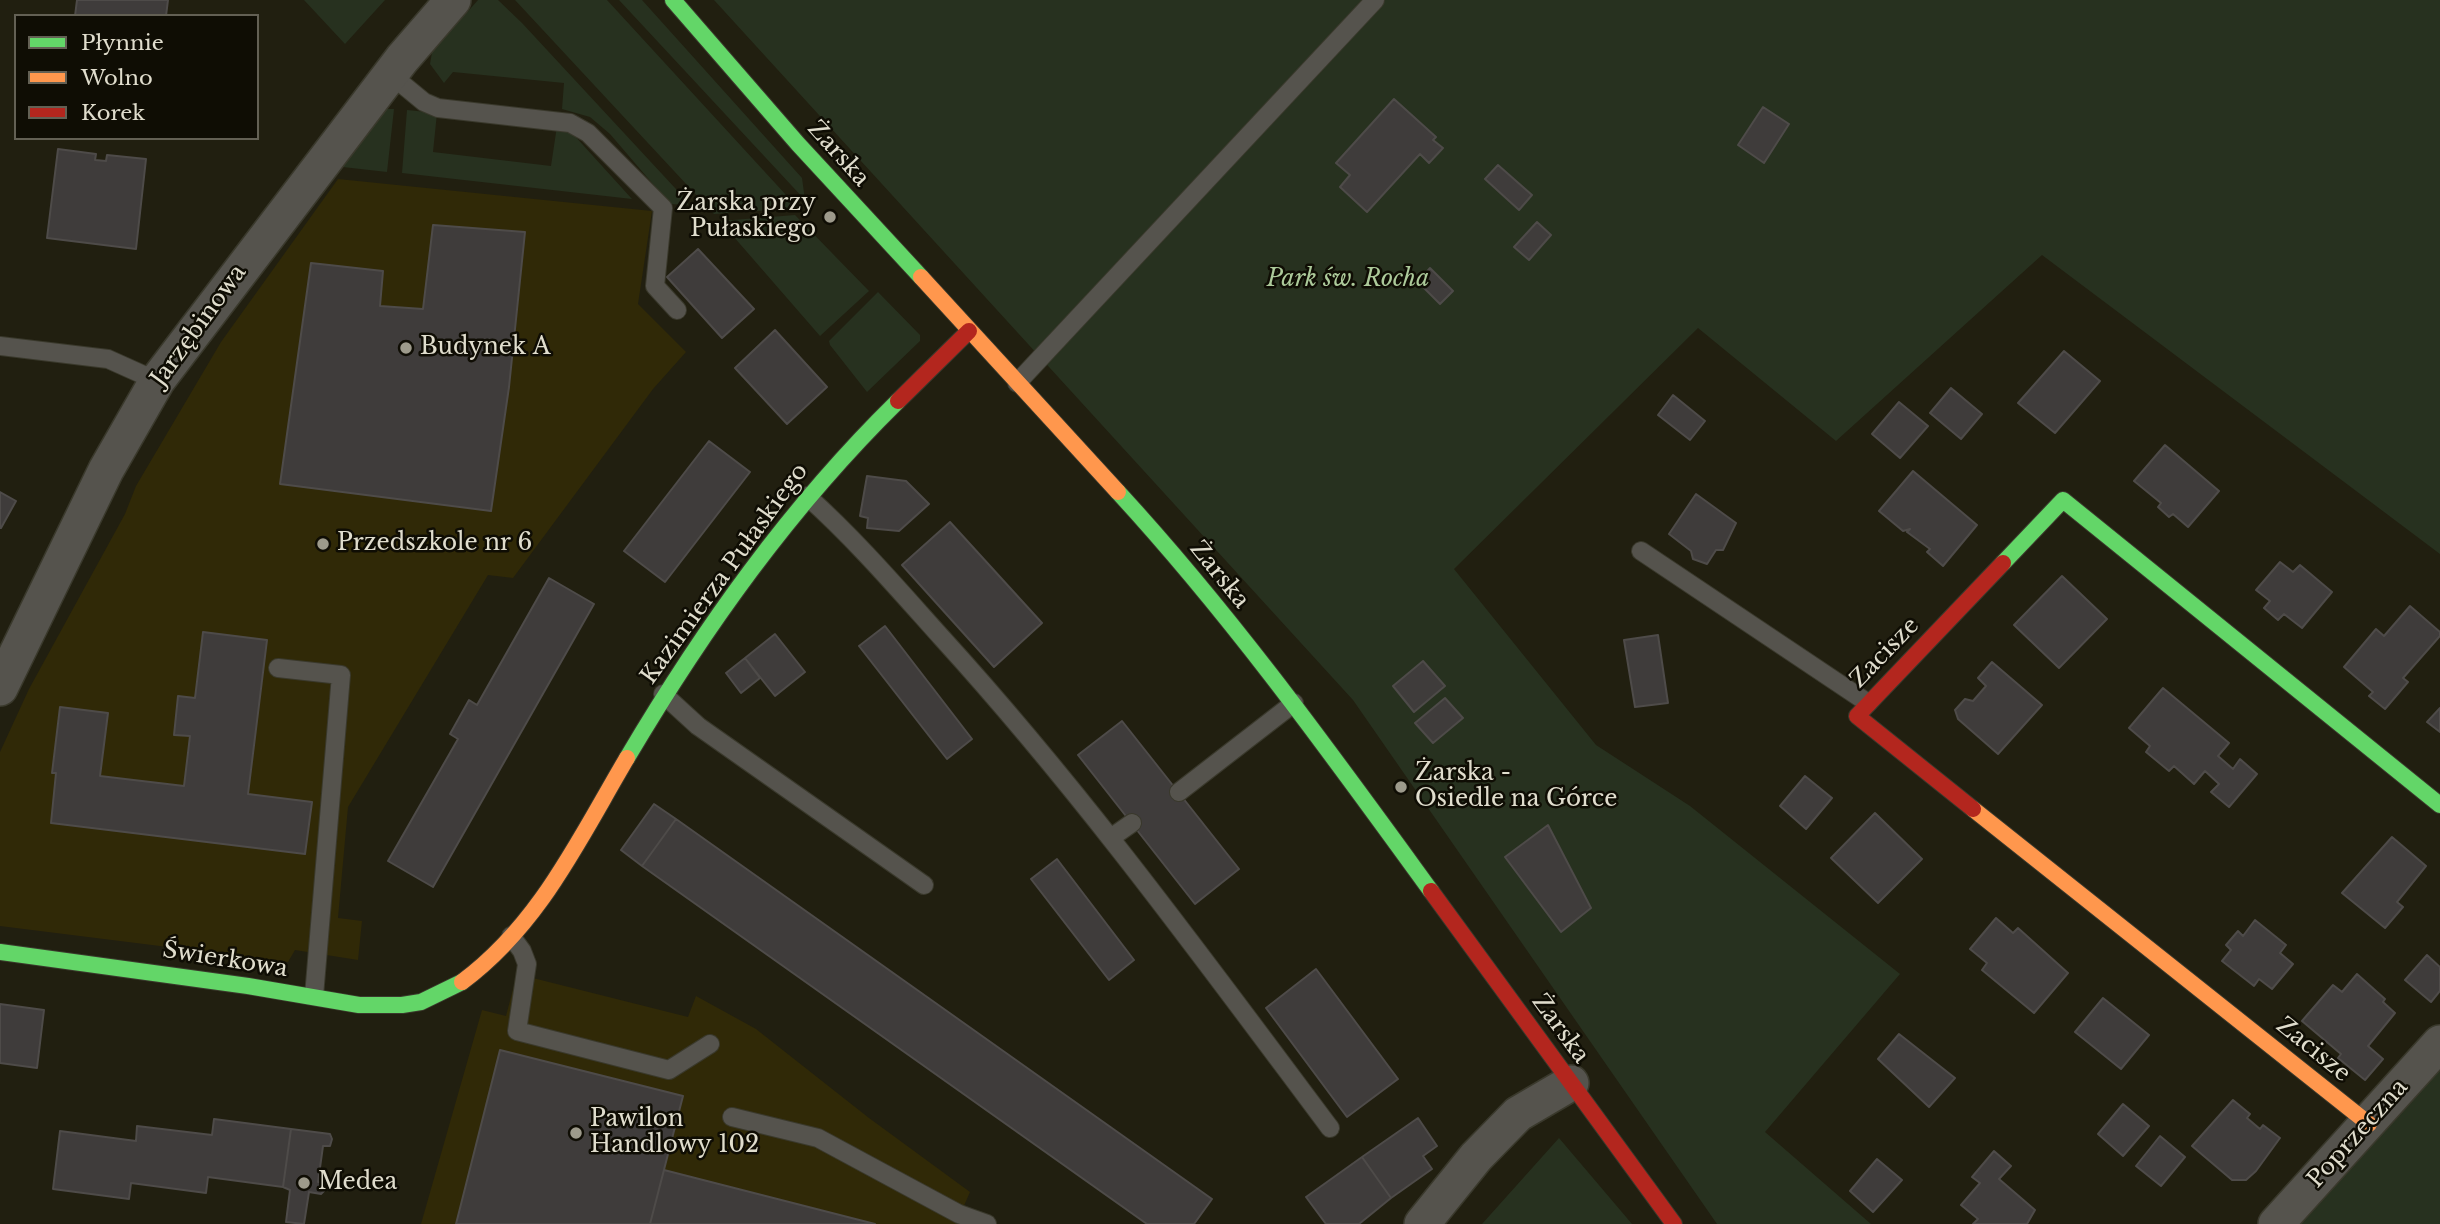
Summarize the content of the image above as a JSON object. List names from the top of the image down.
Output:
{
  "streets": {
    "street": [
      "Żarska",
      "Jarzębinowa",
      "Kazimierza Pułaskiego",
      "Zacisze",
      "Świerkowa",
      "Poprzeczna"
    ]
  },
  "crossings": [
    ["Żarska", "Kazimierza Pułaskiego"],
    ["Kazimierza Pułaskiego", "Świerkowa"],
    ["Zacisze", "Poprzeczna"]
  ],
  "parks": ["Park św. Rocha"],
  "places": [
    "Żarska przy Pułaskiego",
    "Budynek A",
    "Przedszkole nr 6",
    "Żarska - Osiedle na Górce",
    "Pawilon Handlowy 102",
    "Medea"
  ],
  "legend": ["Płynnie", "Wolno", "Korek"]
}
